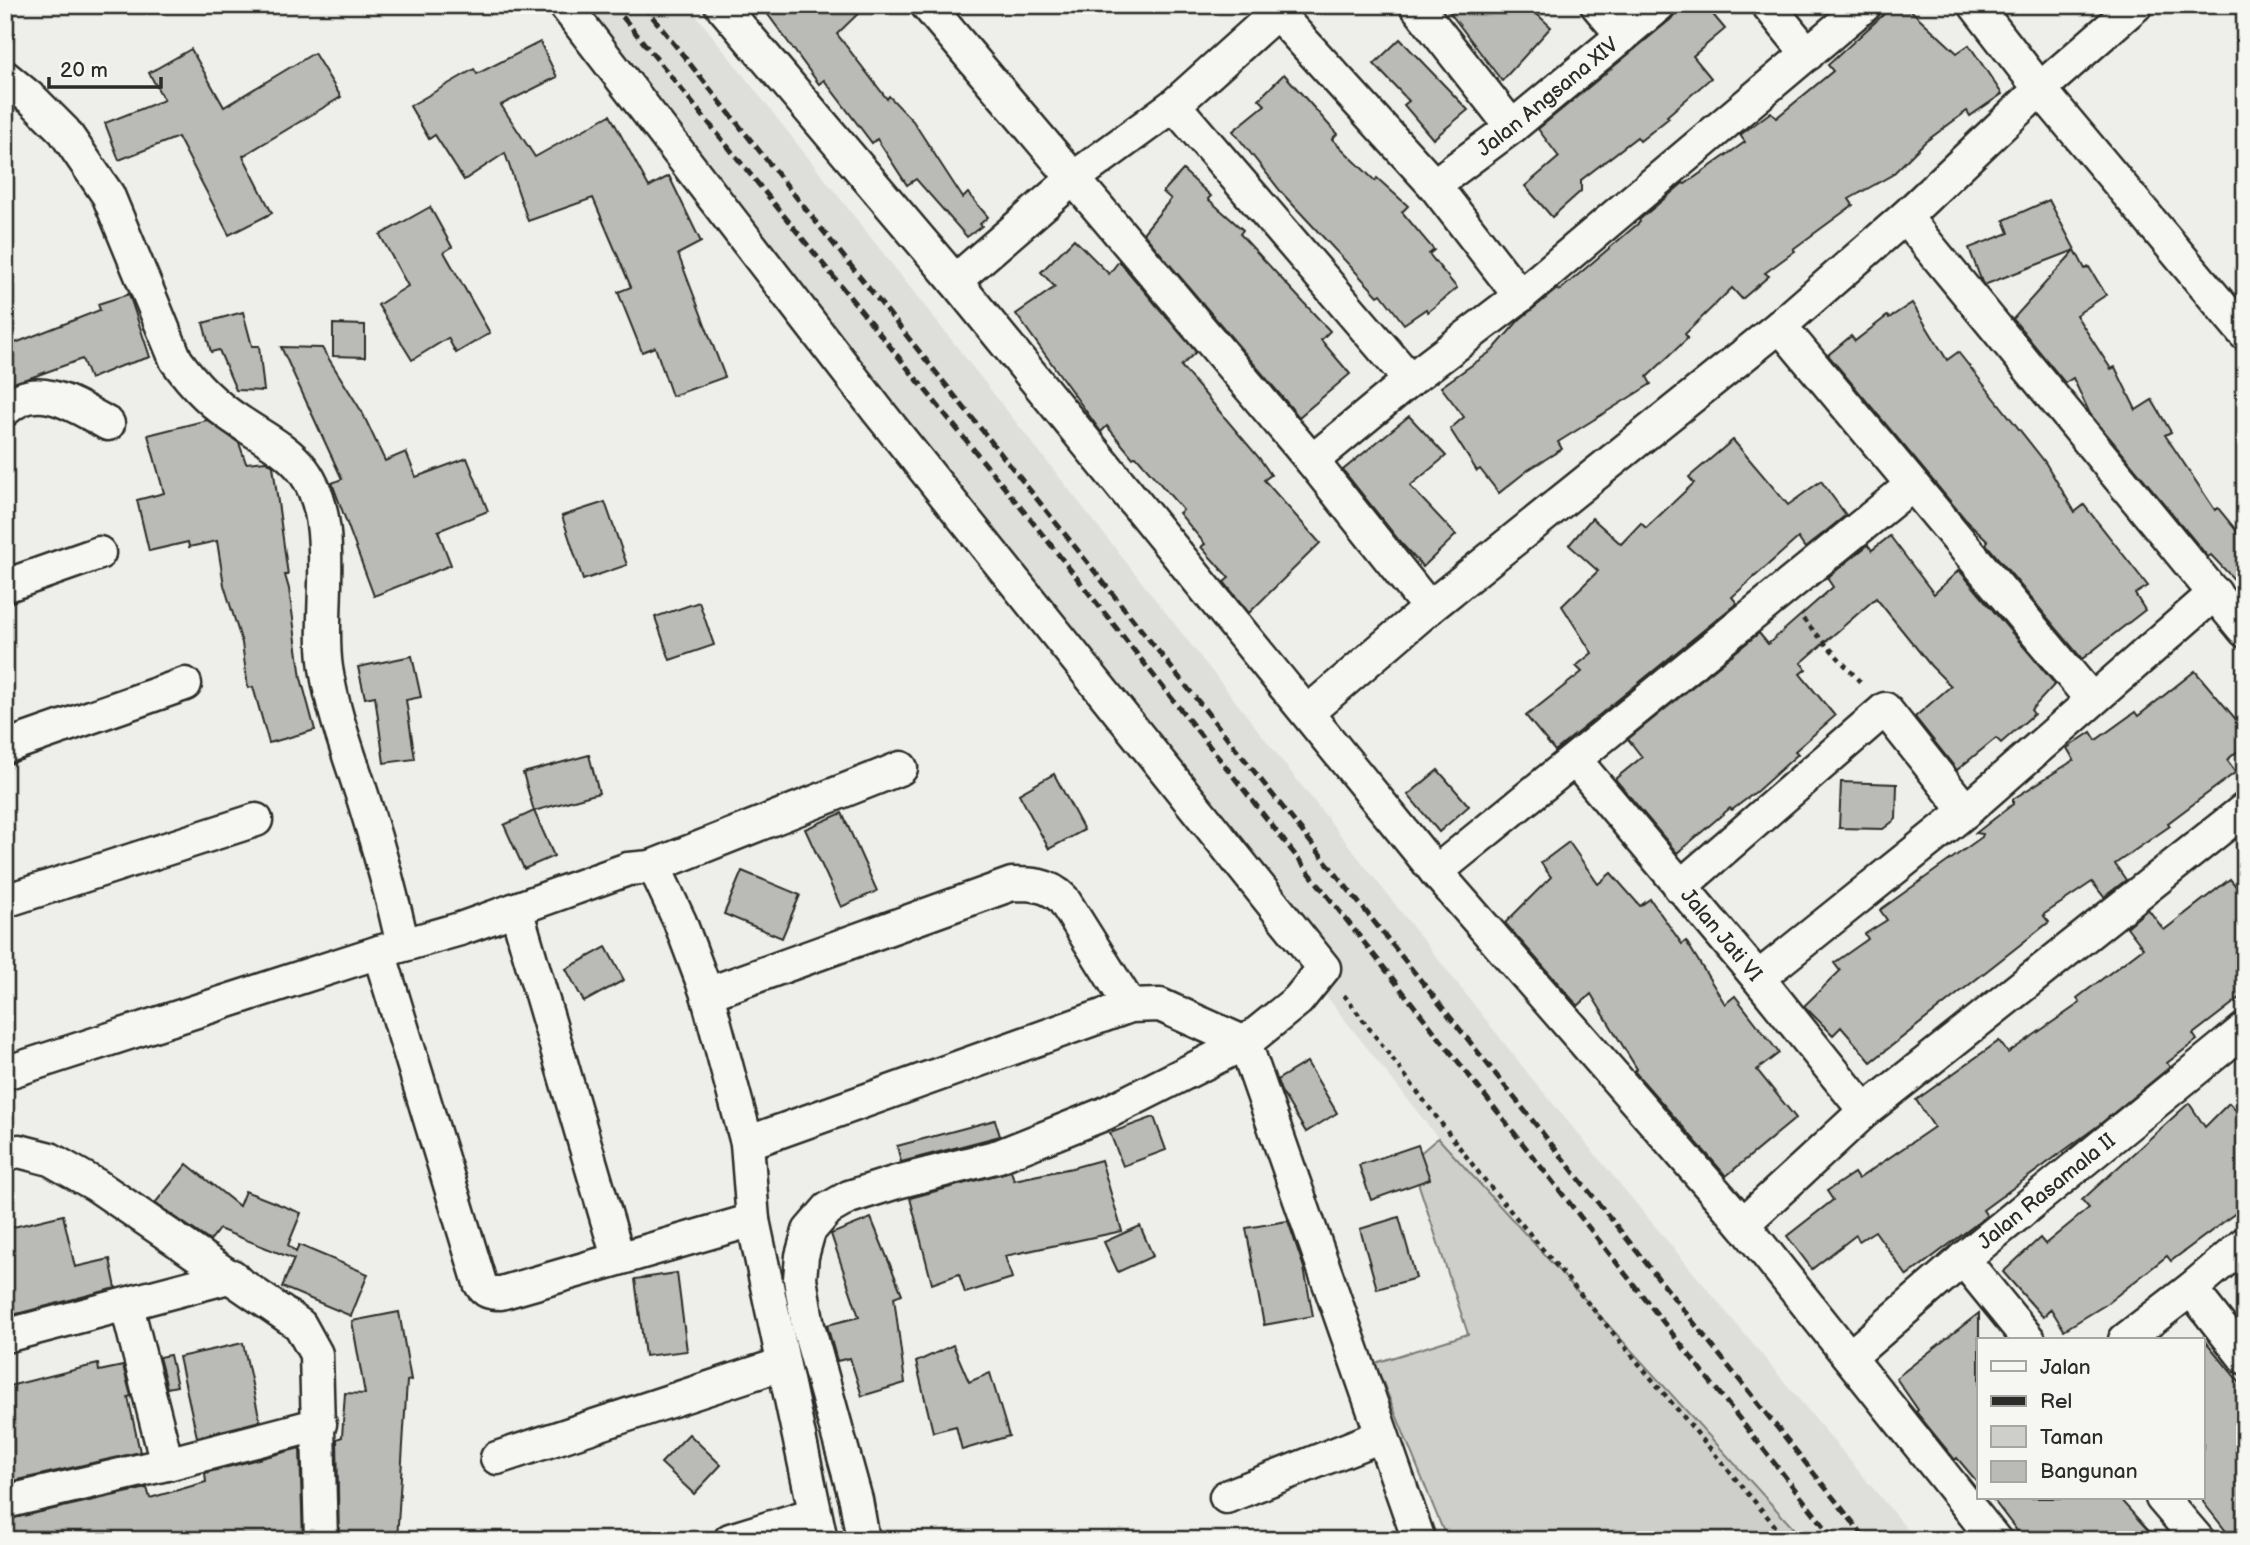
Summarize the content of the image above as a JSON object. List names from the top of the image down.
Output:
{
  "streets": {
    "street": ["Jalan Angsana XIV", "Jalan Jati VI", "Jalan Rasamala II"]
  },
  "legend": [
    "Jalan",
    "Rel",
    "Taman",
    "Bangunan"
  ],
  "scale_bar": "20 m"
}
